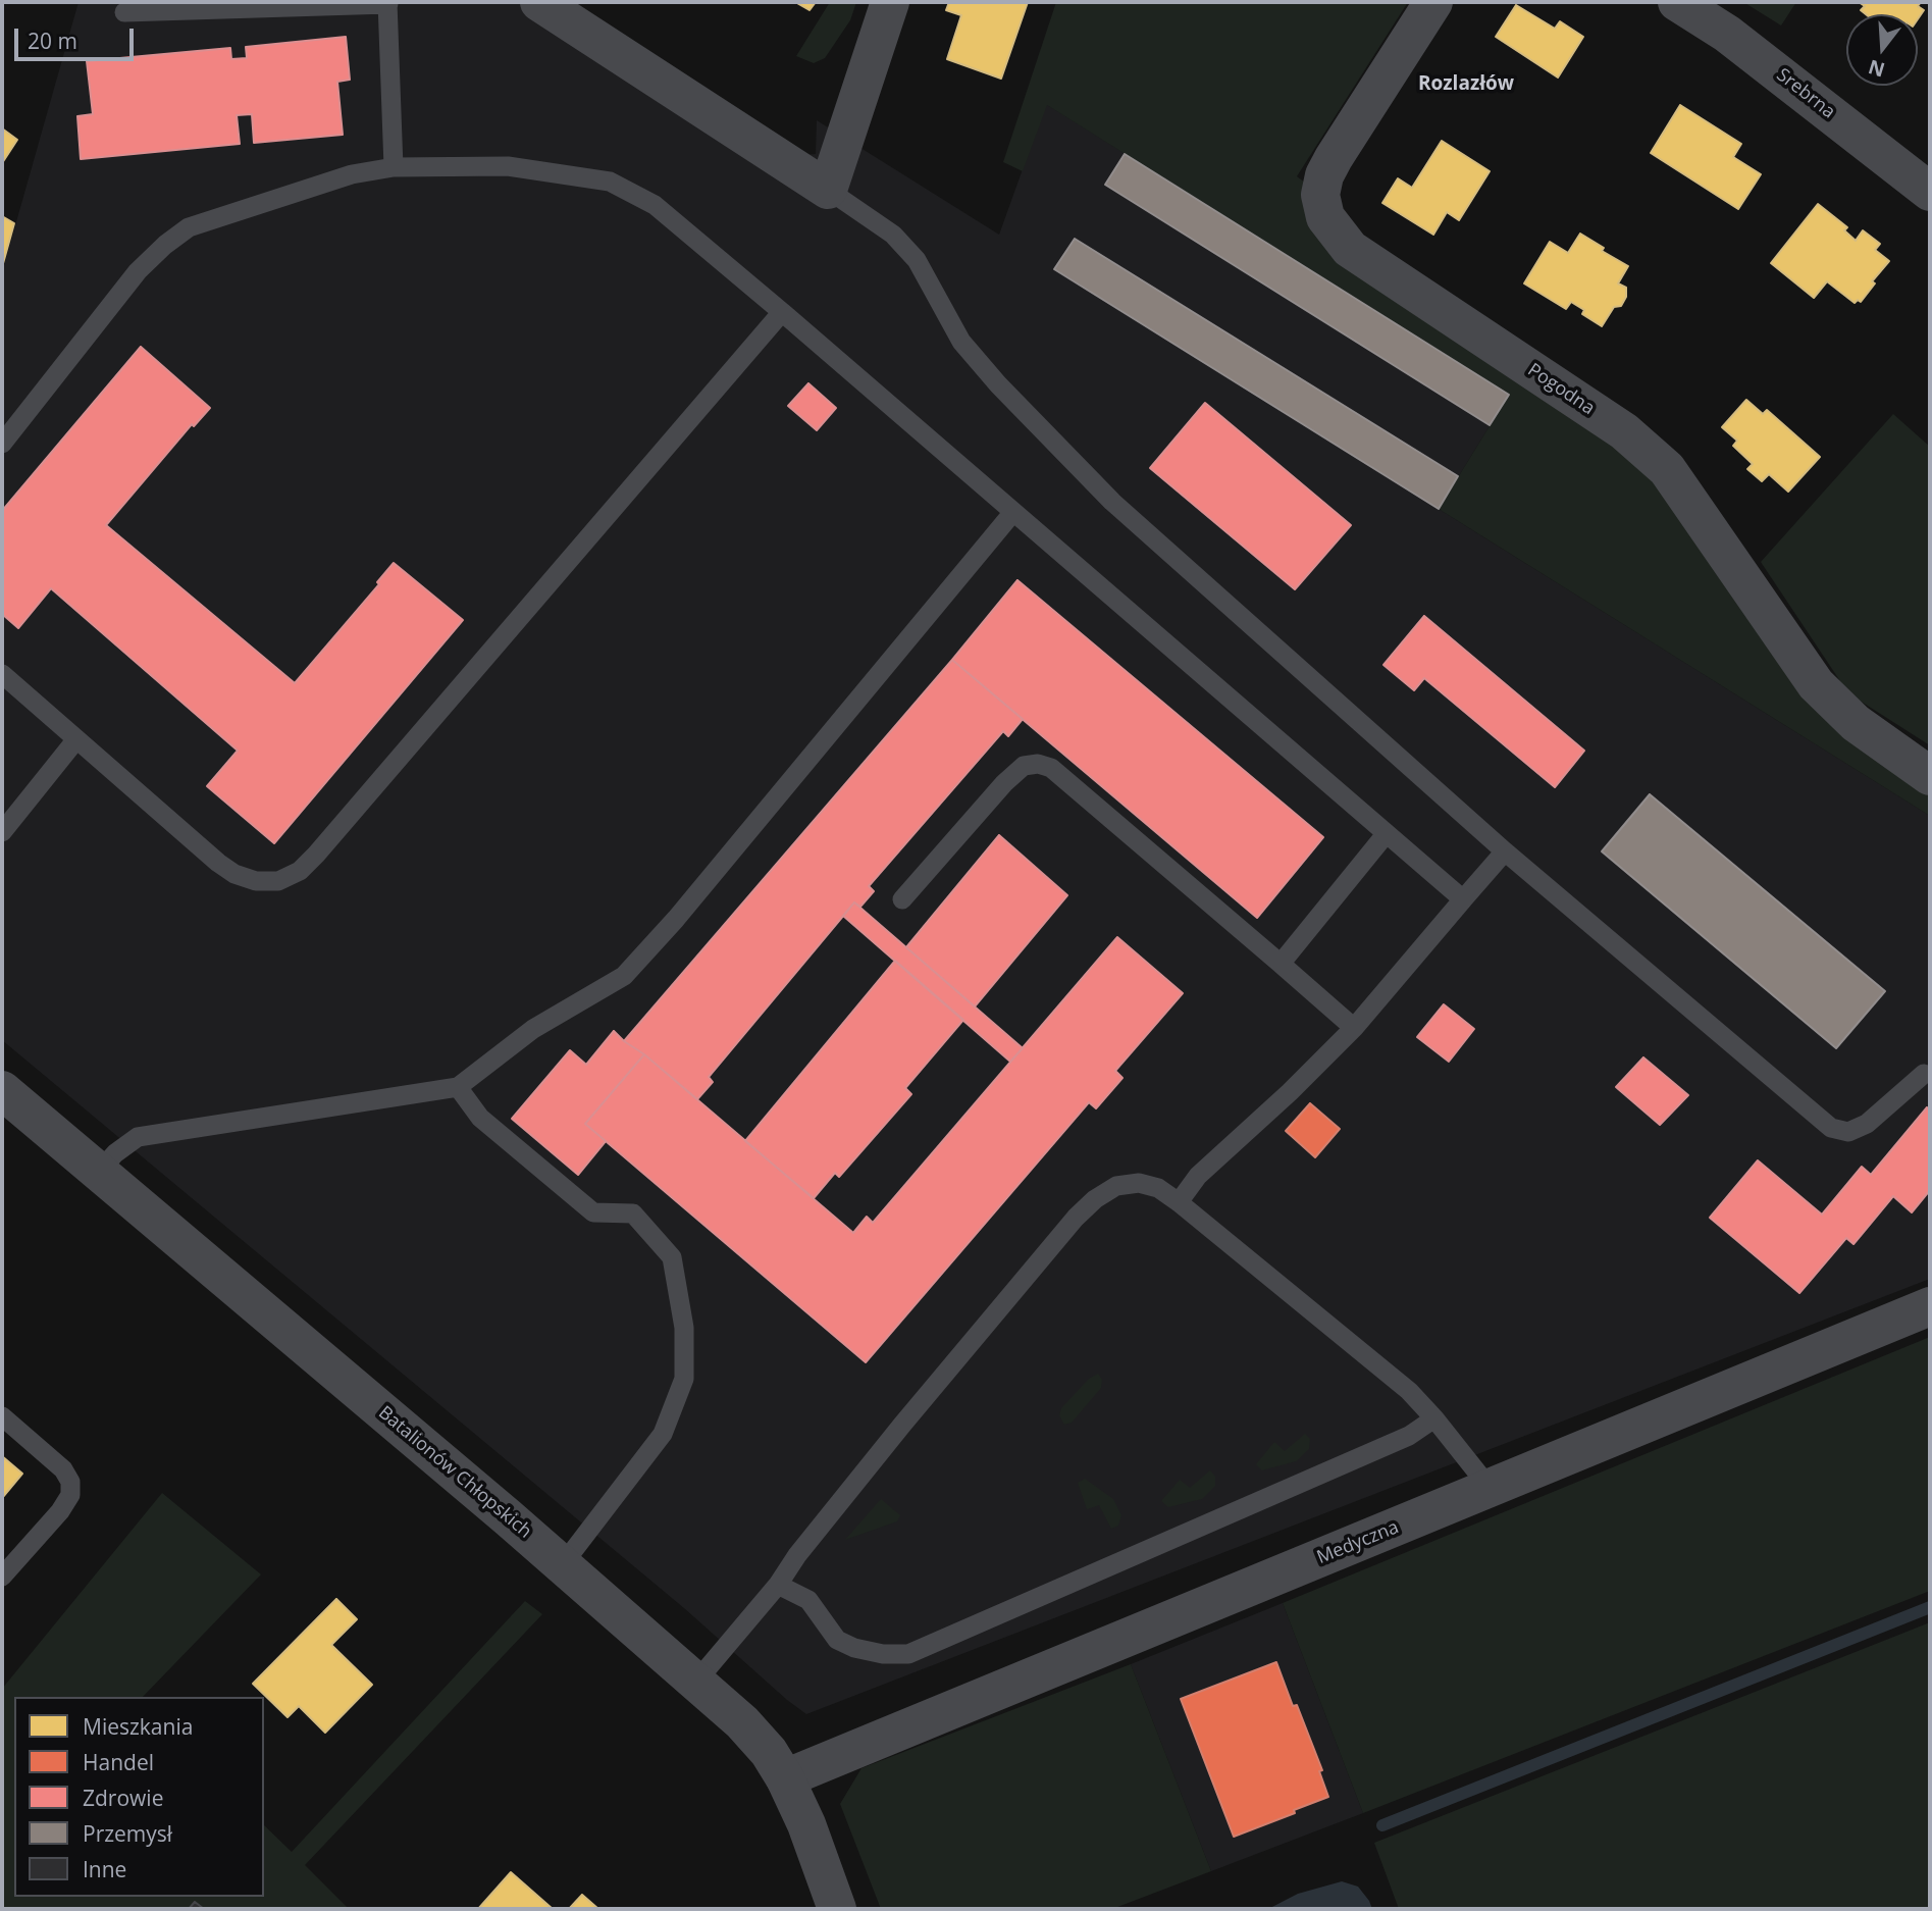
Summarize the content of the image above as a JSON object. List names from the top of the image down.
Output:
{
  "streets": {
    "street": [
      "Srebrna",
      "Pogodna",
      "Batalionów Chłopskich",
      "Medyczna"
    ]
  },
  "crossings": [
    ["Batalionów Chłopskich", "Medyczna"]
  ],
  "districts": ["Rozlazłów"],
  "legend": [
    "Mieszkania",
    "Handel",
    "Zdrowie",
    "Przemysł",
    "Inne"
  ],
  "scale_bar": "20 m",
  "north": "bottom"
}
